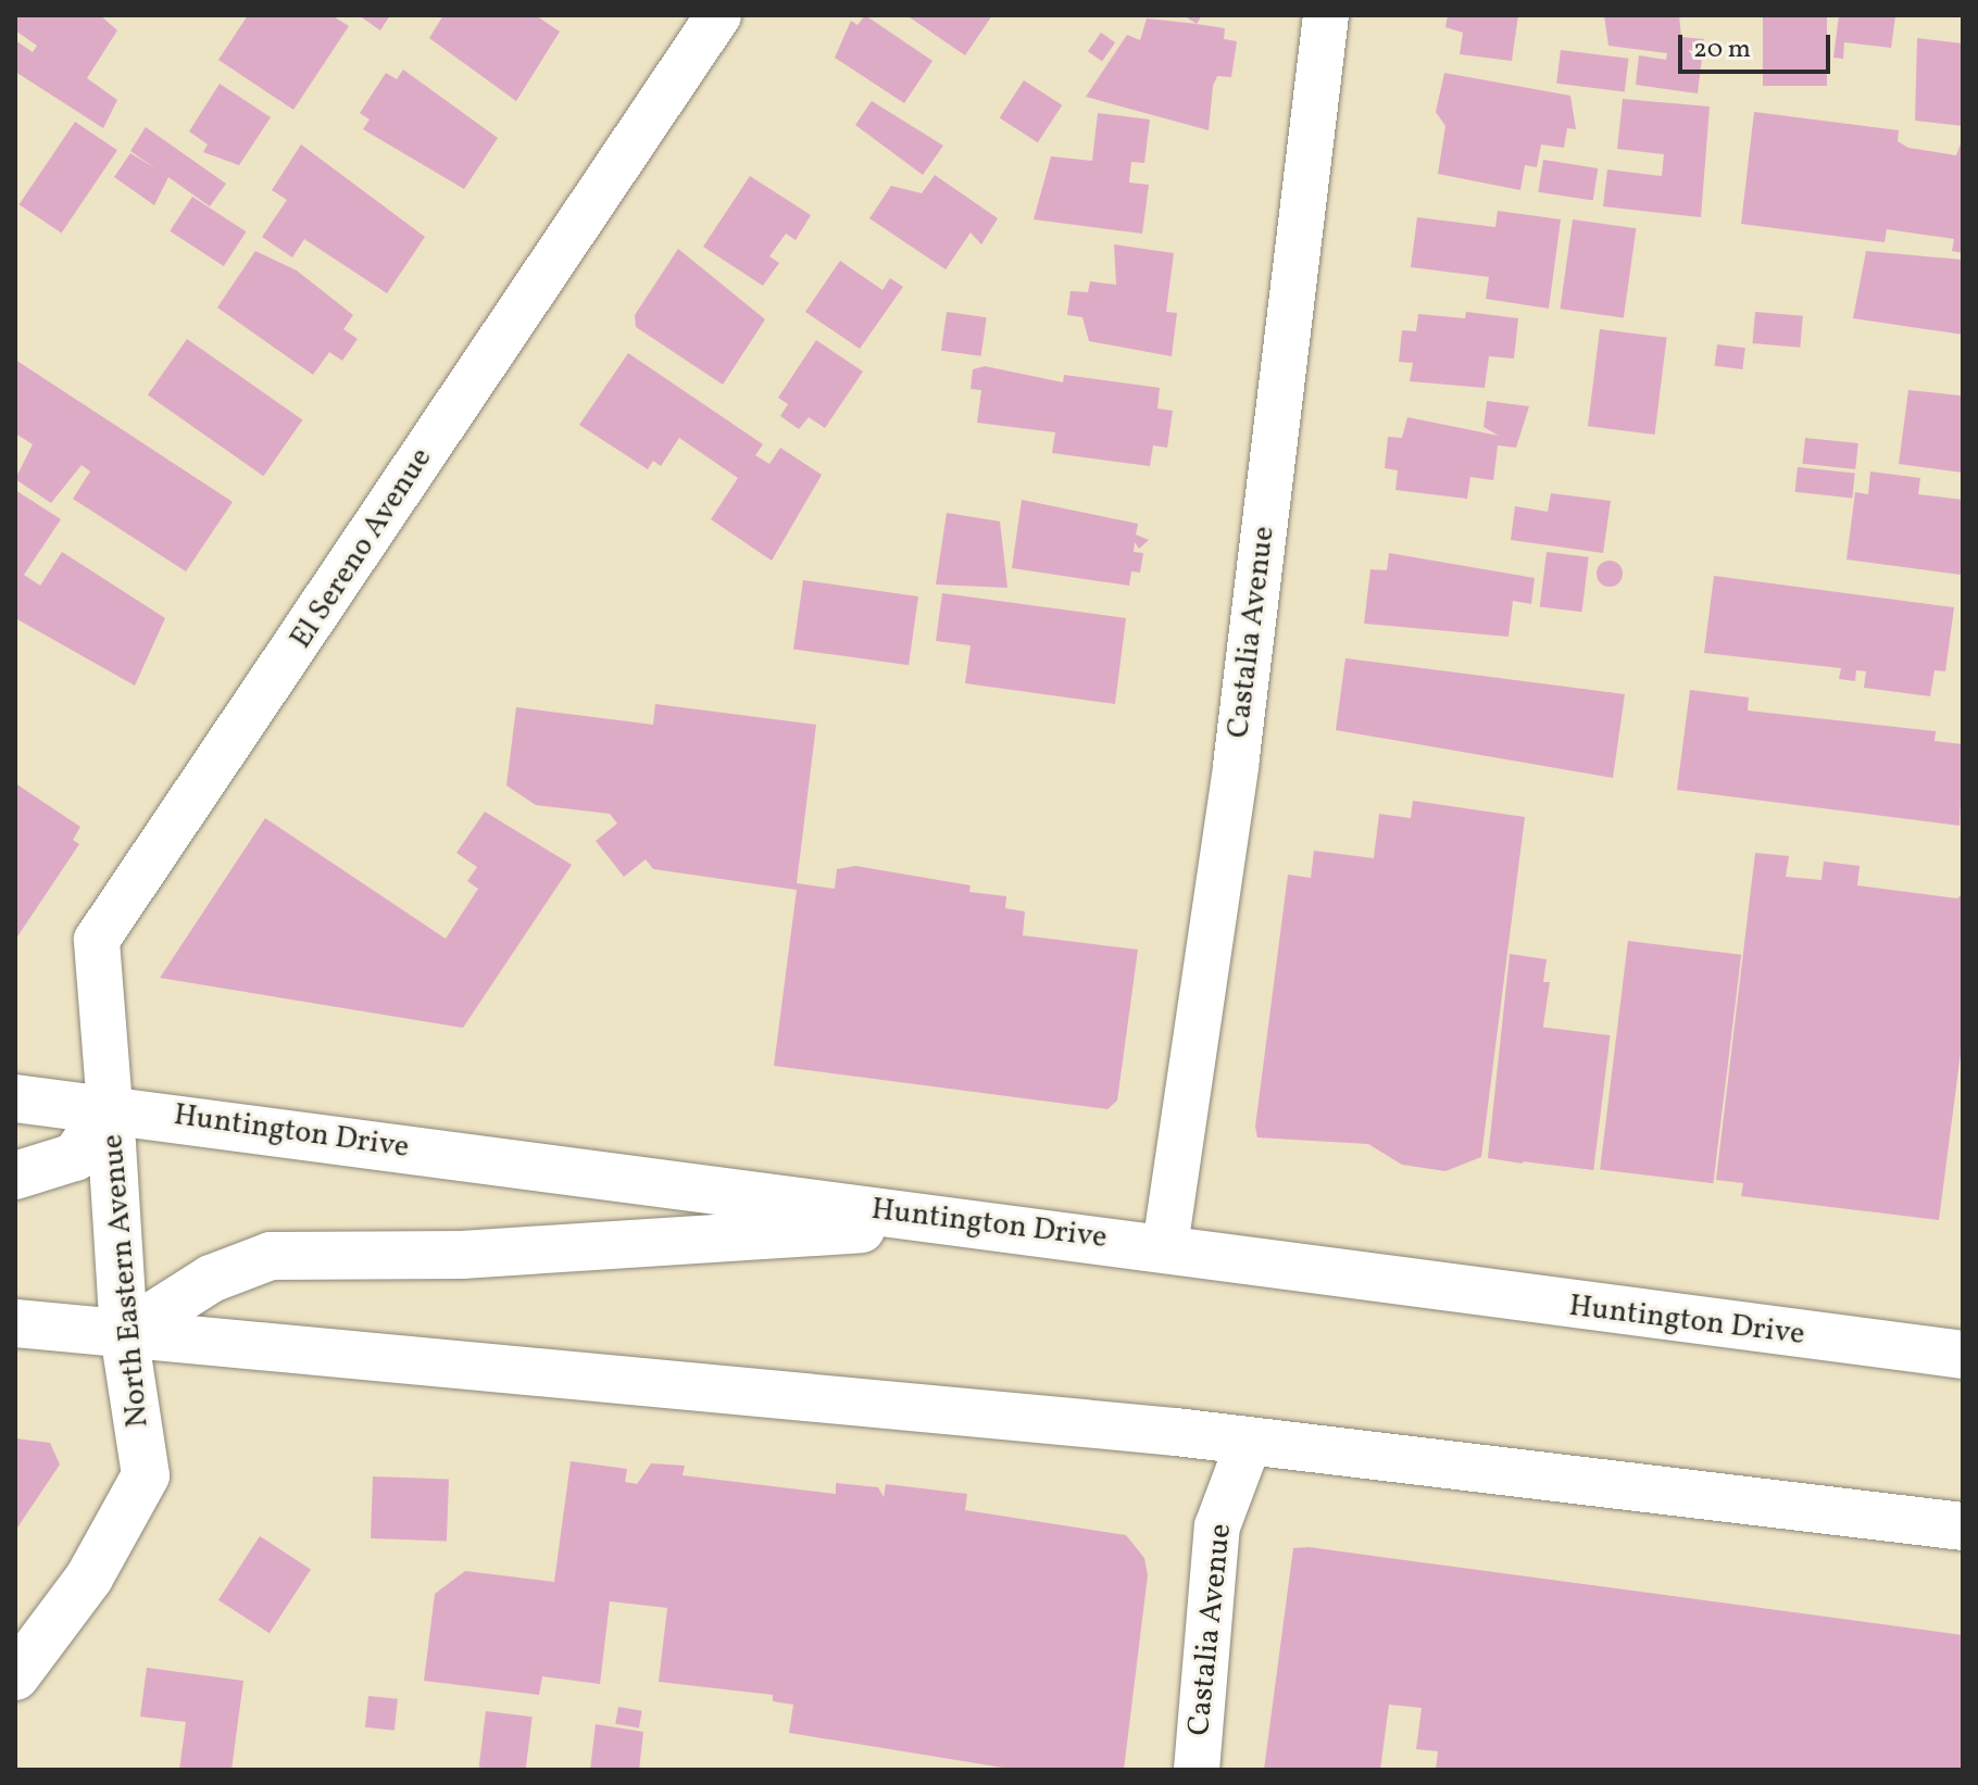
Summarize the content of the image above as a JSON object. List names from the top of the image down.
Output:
{
  "streets": {
    "main road": ["Huntington Drive", "North Eastern Avenue"],
    "street": ["El Sereno Avenue", "Castalia Avenue"]
  },
  "crossings": [
    ["El Sereno Avenue", "Huntington Drive"],
    ["El Sereno Avenue", "North Eastern Avenue"],
    ["Castalia Avenue", "Huntington Drive"],
    ["Huntington Drive", "North Eastern Avenue"]
  ],
  "scale_bar": "20 m"
}
